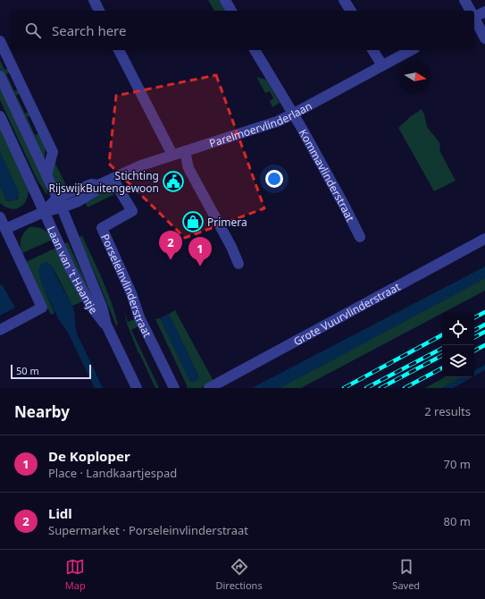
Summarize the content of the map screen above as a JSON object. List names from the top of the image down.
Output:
{
  "streets": {
    "street": [
      "Parelmoervlinderlaan",
      "Kommavlinderstraat",
      "Laan van 't Haantje",
      "Porseleinvlinderstraat",
      "Grote Vuurvlinderstraat"
    ]
  },
  "crossings": [
    ["Parelmoervlinderlaan", "Kommavlinderstraat"],
    ["Parelmoervlinderlaan", "Laan van 't Haantje"],
    ["Parelmoervlinderlaan", "Porseleinvlinderstraat"]
  ],
  "places": {
    "public building": ["Stichting RijswijkBuitengewoon"],
    "shop": ["Primera"]
  },
  "scale_bar": "50 m",
  "north": "right",
  "page": {
    "search": "Search here",
    "pins": ["2", "1"],
    "scale": "50 m",
    "heading": ["Nearby", "2 results"],
    "list": [
      {
        "mark": "1",
        "name": "De Koploper",
        "note": "Place · Landkaartjespad",
        "value": "70 m"
      },
      {
        "mark": "2",
        "name": "Lidl",
        "note": "Supermarket · Porseleinvlinderstraat",
        "value": "80 m"
      }
    ],
    "nav": ["Map", "Directions", "Saved"]
  }
}
